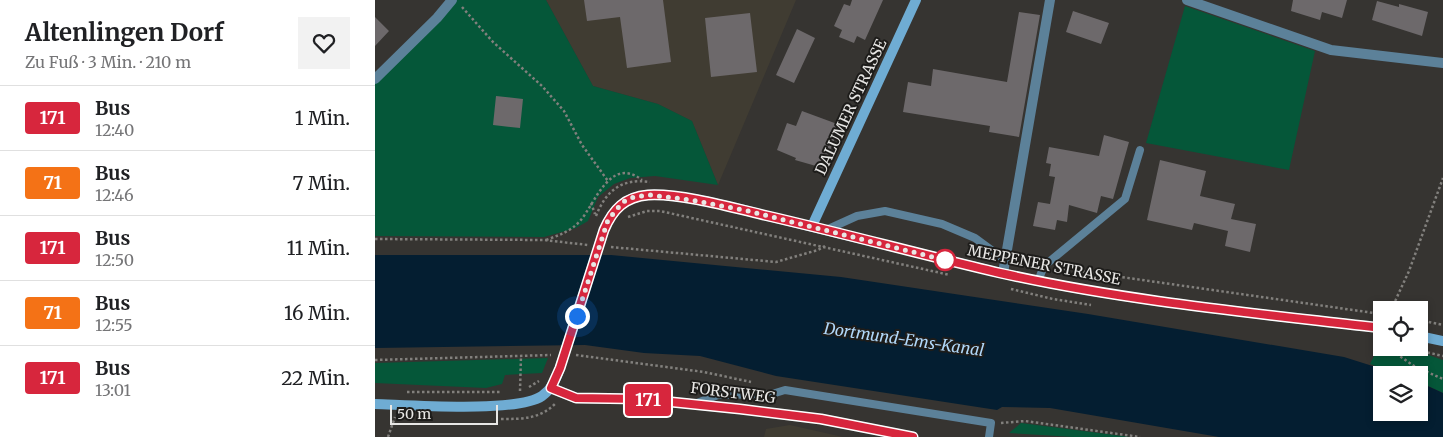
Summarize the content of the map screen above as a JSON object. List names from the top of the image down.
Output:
{
  "streets": {
    "main road": ["DALUMER STRASSE", "MEPPENER STRASSE"],
    "street": ["FORSTWEG"]
  },
  "crossings": [
    ["DALUMER STRASSE", "MEPPENER STRASSE"],
    ["MEPPENER STRASSE", "FORSTWEG"]
  ],
  "water": ["Dortmund-Ems-Kanal"],
  "lines": ["bus line 171"],
  "scale_bar": "50 m",
  "page": {
    "heading": ["Altenlingen Dorf", "Zu Fuß · 3 Min. · 210 m"],
    "on_map": "171",
    "list": [
      {
        "mark": "171",
        "name": "Bus",
        "note": "12:40",
        "value": "1 Min."
      },
      {
        "mark": "71",
        "name": "Bus",
        "note": "12:46",
        "value": "7 Min."
      },
      {
        "mark": "171",
        "name": "Bus",
        "note": "12:50",
        "value": "11 Min."
      },
      {
        "mark": "71",
        "name": "Bus",
        "note": "12:55",
        "value": "16 Min."
      },
      {
        "mark": "171",
        "name": "Bus",
        "note": "13:01",
        "value": "22 Min."
      }
    ],
    "scale": "50 m"
  }
}
